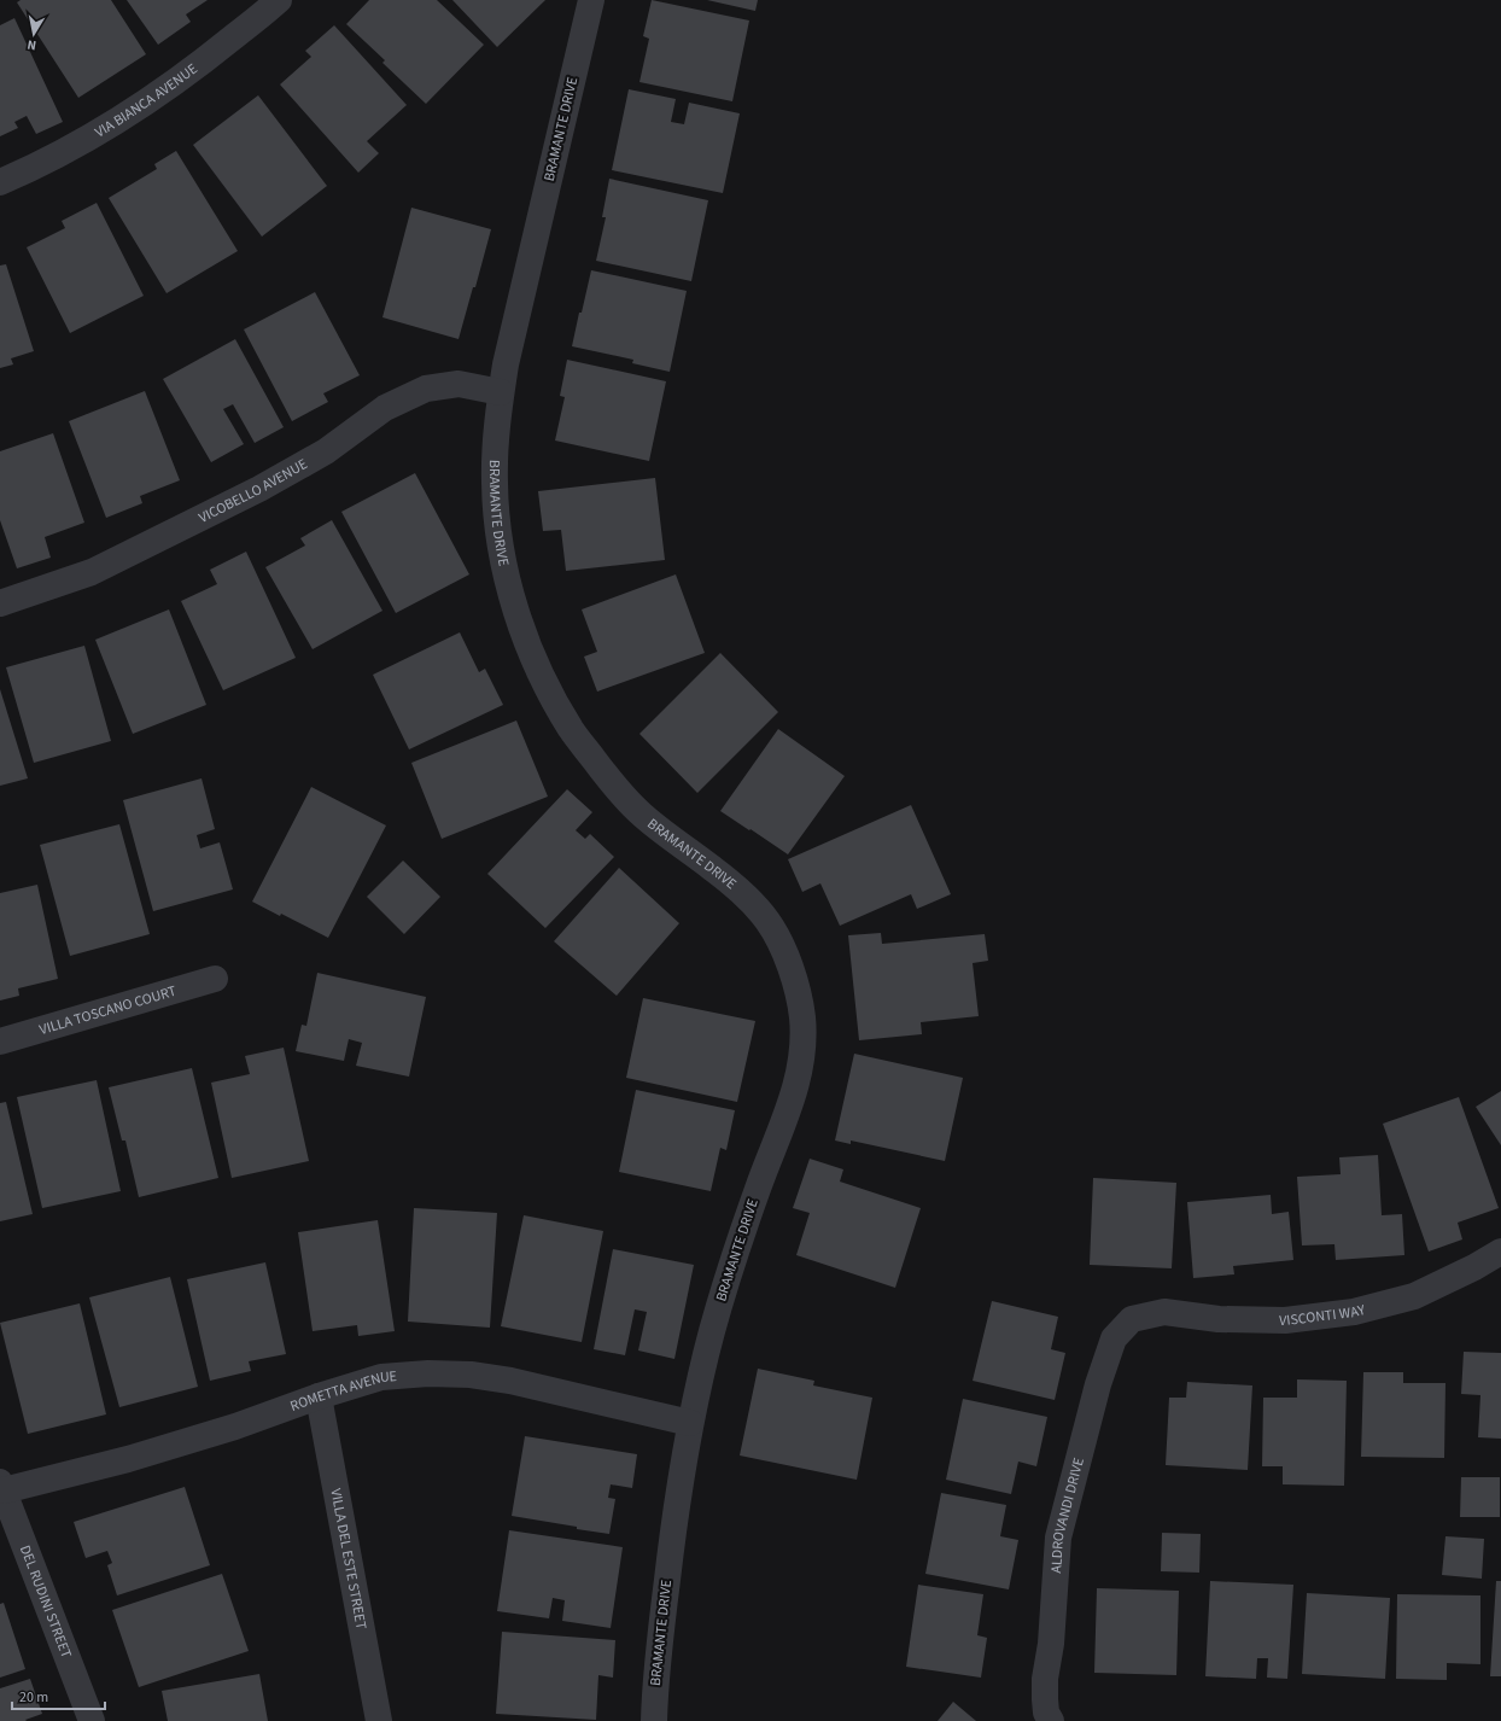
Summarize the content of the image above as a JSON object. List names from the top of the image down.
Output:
{
  "streets": {
    "street": [
      "VIA BIANCA AVENUE",
      "BRAMANTE DRIVE",
      "VICOBELLO AVENUE",
      "VILLA TOSCANO COURT",
      "VISCONTI WAY",
      "ROMETTA AVENUE",
      "ALDROVANDI DRIVE",
      "VILLA DEL ESTE STREET",
      "DEL RUDINI STREET"
    ]
  },
  "crossings": [
    ["BRAMANTE DRIVE", "VICOBELLO AVENUE"],
    ["BRAMANTE DRIVE", "ROMETTA AVENUE"],
    ["VISCONTI WAY", "ALDROVANDI DRIVE"],
    ["ROMETTA AVENUE", "VILLA DEL ESTE STREET"],
    ["ROMETTA AVENUE", "DEL RUDINI STREET"]
  ],
  "scale_bar": "20 m",
  "north": "bottom"
}
